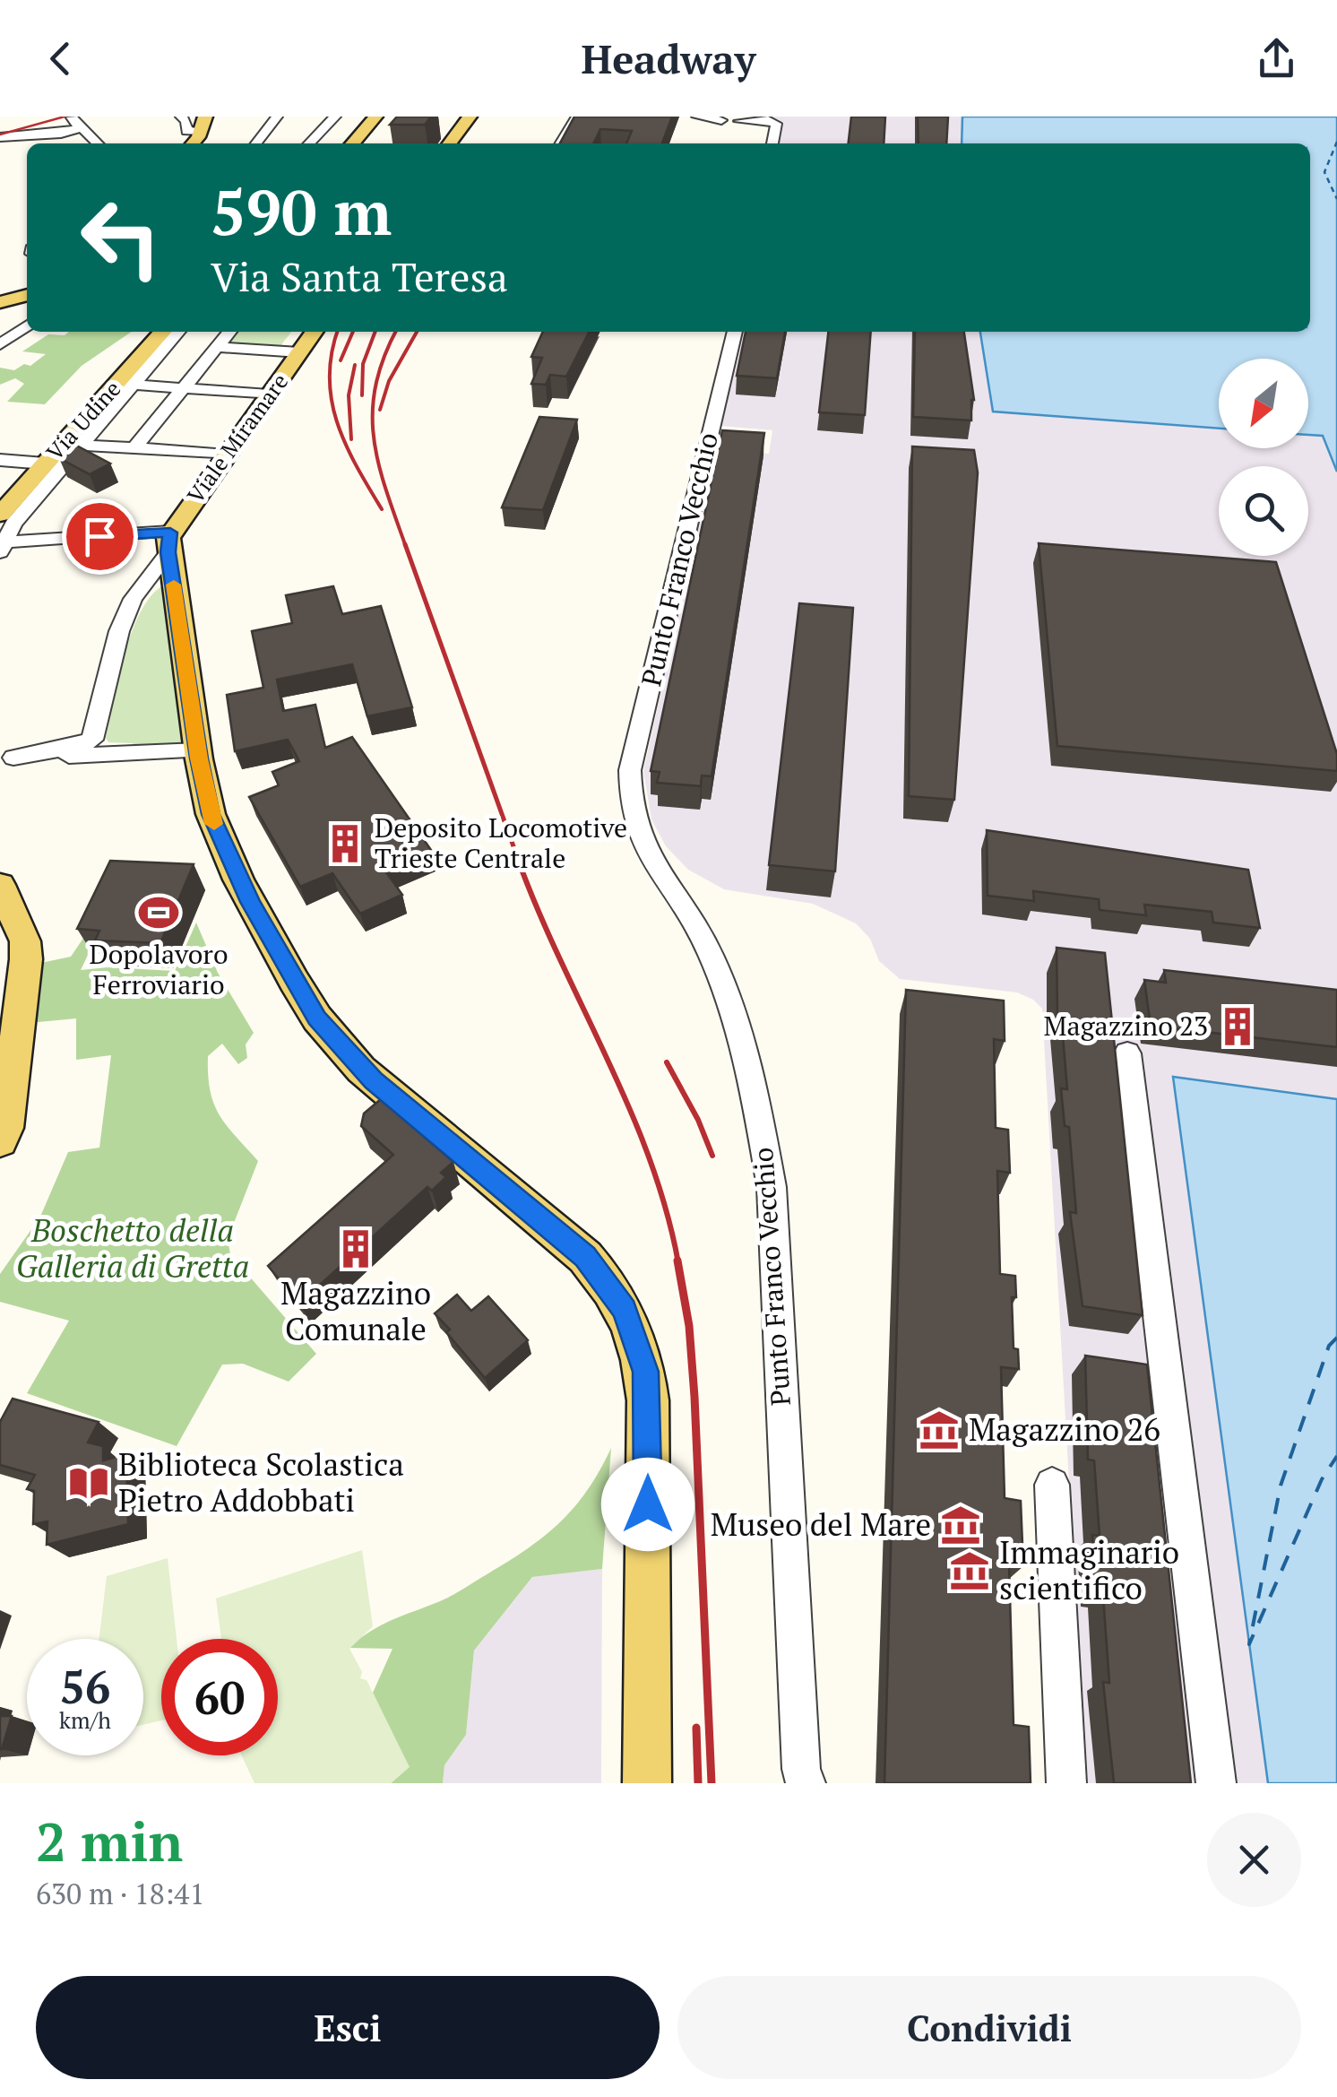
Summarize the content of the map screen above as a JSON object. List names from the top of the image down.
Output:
{
  "streets": {
    "main road": ["Via Udine", "Viale Miramare"],
    "street": ["Punto Franco Vecchio"]
  },
  "parks": ["Boschetto della Galleria di Gretta"],
  "places": {
    "building": ["Deposito Locomotive Trieste Centrale", "Magazzino 23", "Magazzino Comunale"],
    "sports": ["Dopolavoro Ferroviario"],
    "museum": ["Magazzino 26", "Museo del Mare", "Immaginario scientifico"],
    "library": ["Biblioteca Scolastica Pietro Addobbati"]
  },
  "north": "bottom left",
  "page": {
    "header": "Headway",
    "turn": ["590 m", "Via Santa Teresa"],
    "speed": "56 km/h",
    "limit": "60",
    "heading": ["2 min", "630 m · 18:41"],
    "buttons": ["Esci", "Condividi"]
  }
}
